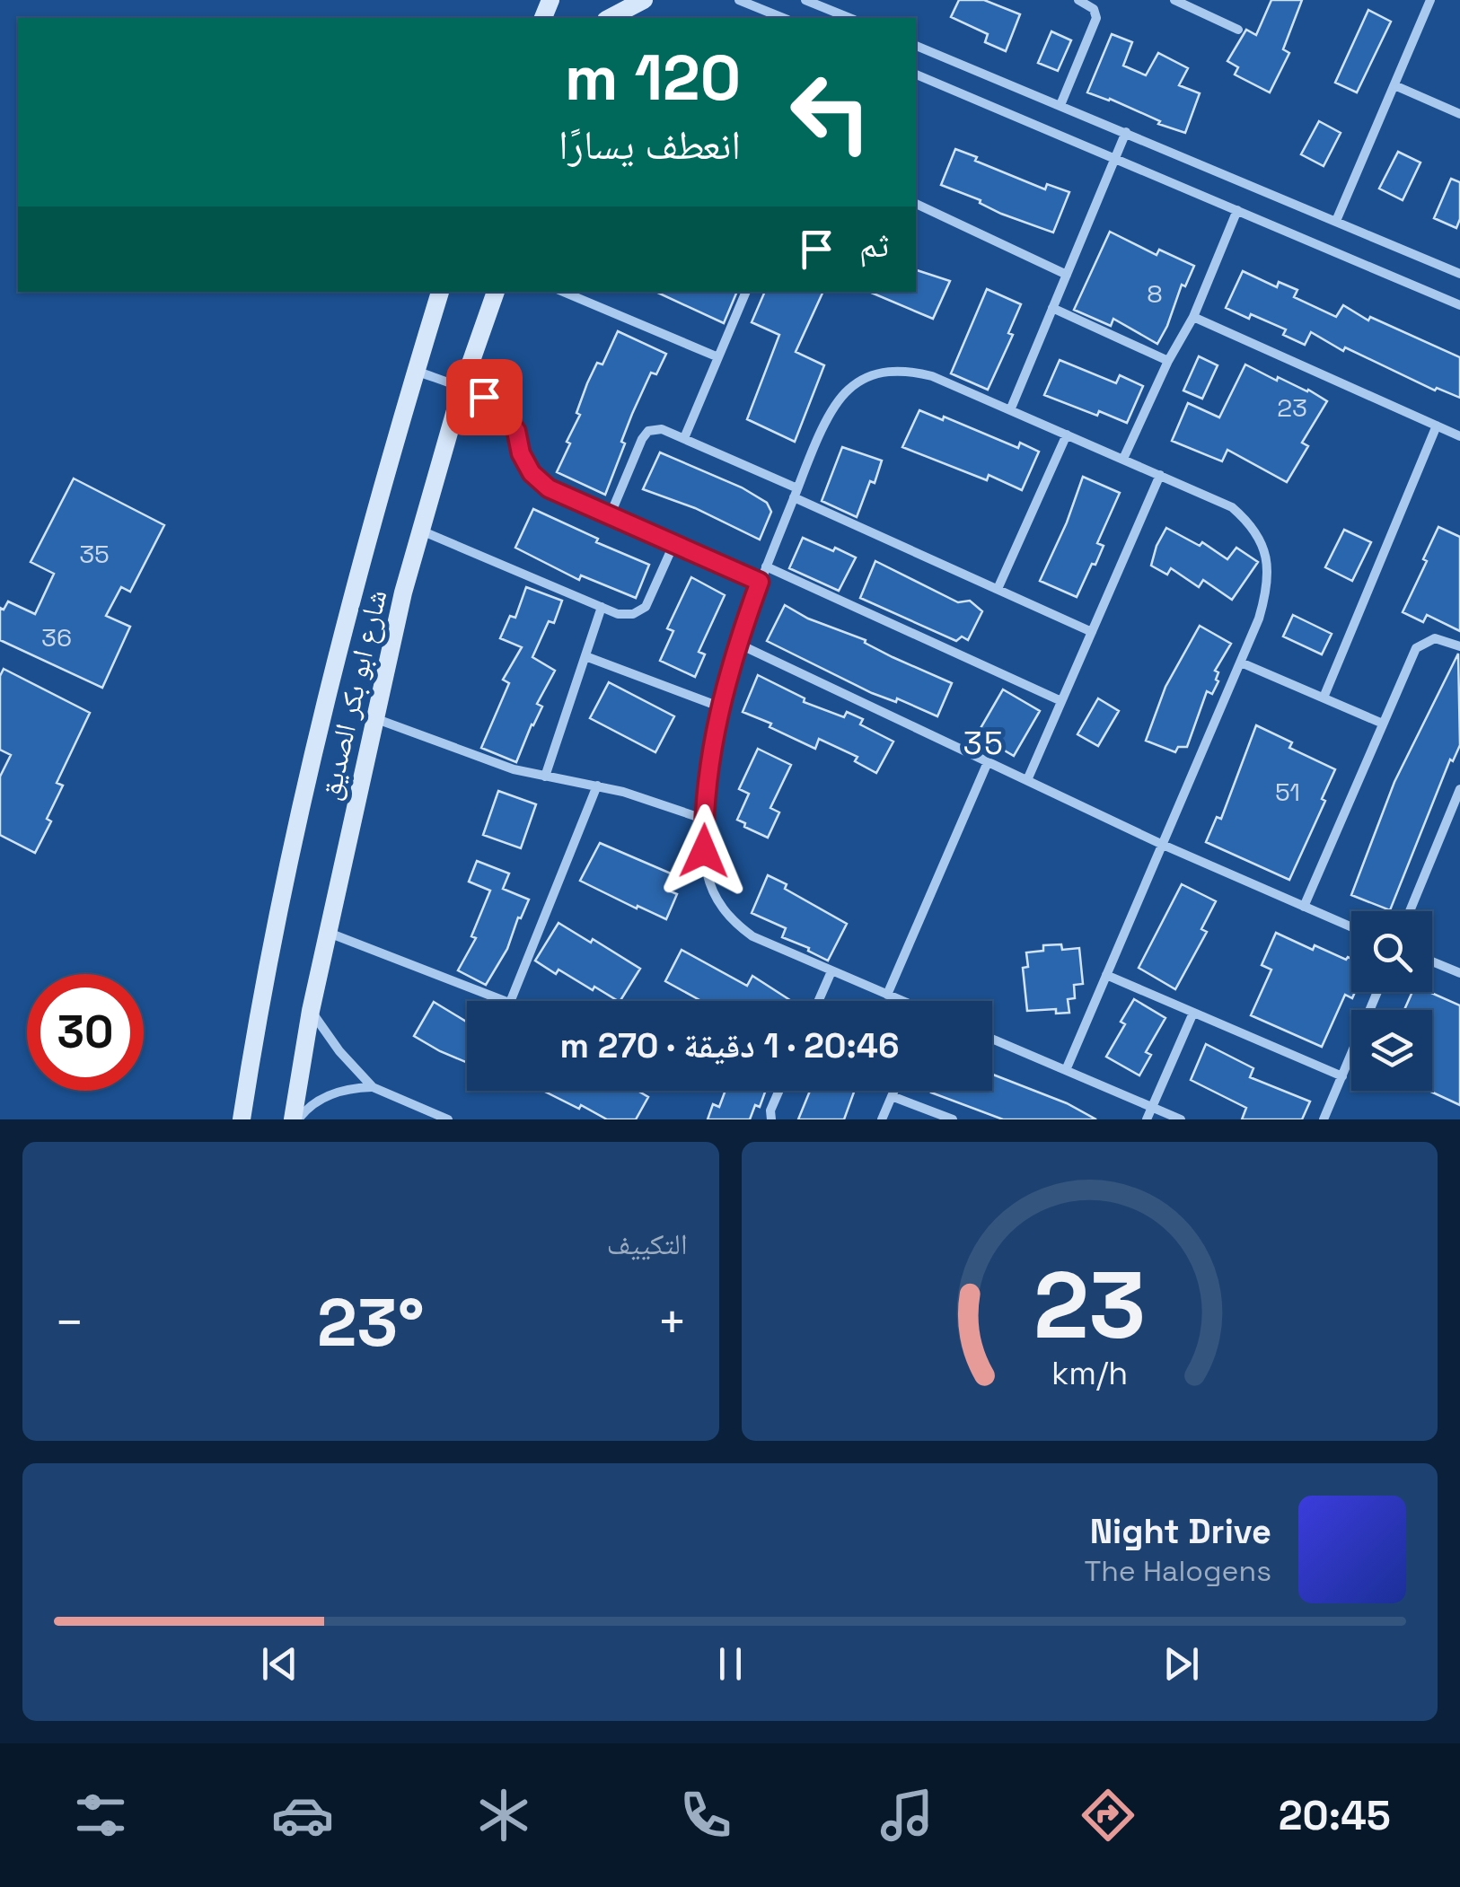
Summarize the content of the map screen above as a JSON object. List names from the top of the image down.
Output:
{
  "streets": {
    "main road": ["شارع ابو بكر الصديق"]
  },
  "districts": ["35"],
  "house_numbers": [
    "8",
    "23",
    "35",
    "36",
    "51"
  ],
  "page": {
    "turn": ["120 m", "انعطف يسارًا"],
    "then": "ثم",
    "limit": "30",
    "trip": "20:46 · 1 دقيقة · 270 m",
    "tile": "التكييف",
    "heat": ["−", "23°", "+"],
    "song": ["Night Drive", "The Halogens"],
    "tabs": "20:45",
    "gauge": ["23", "km/h"]
  }
}
